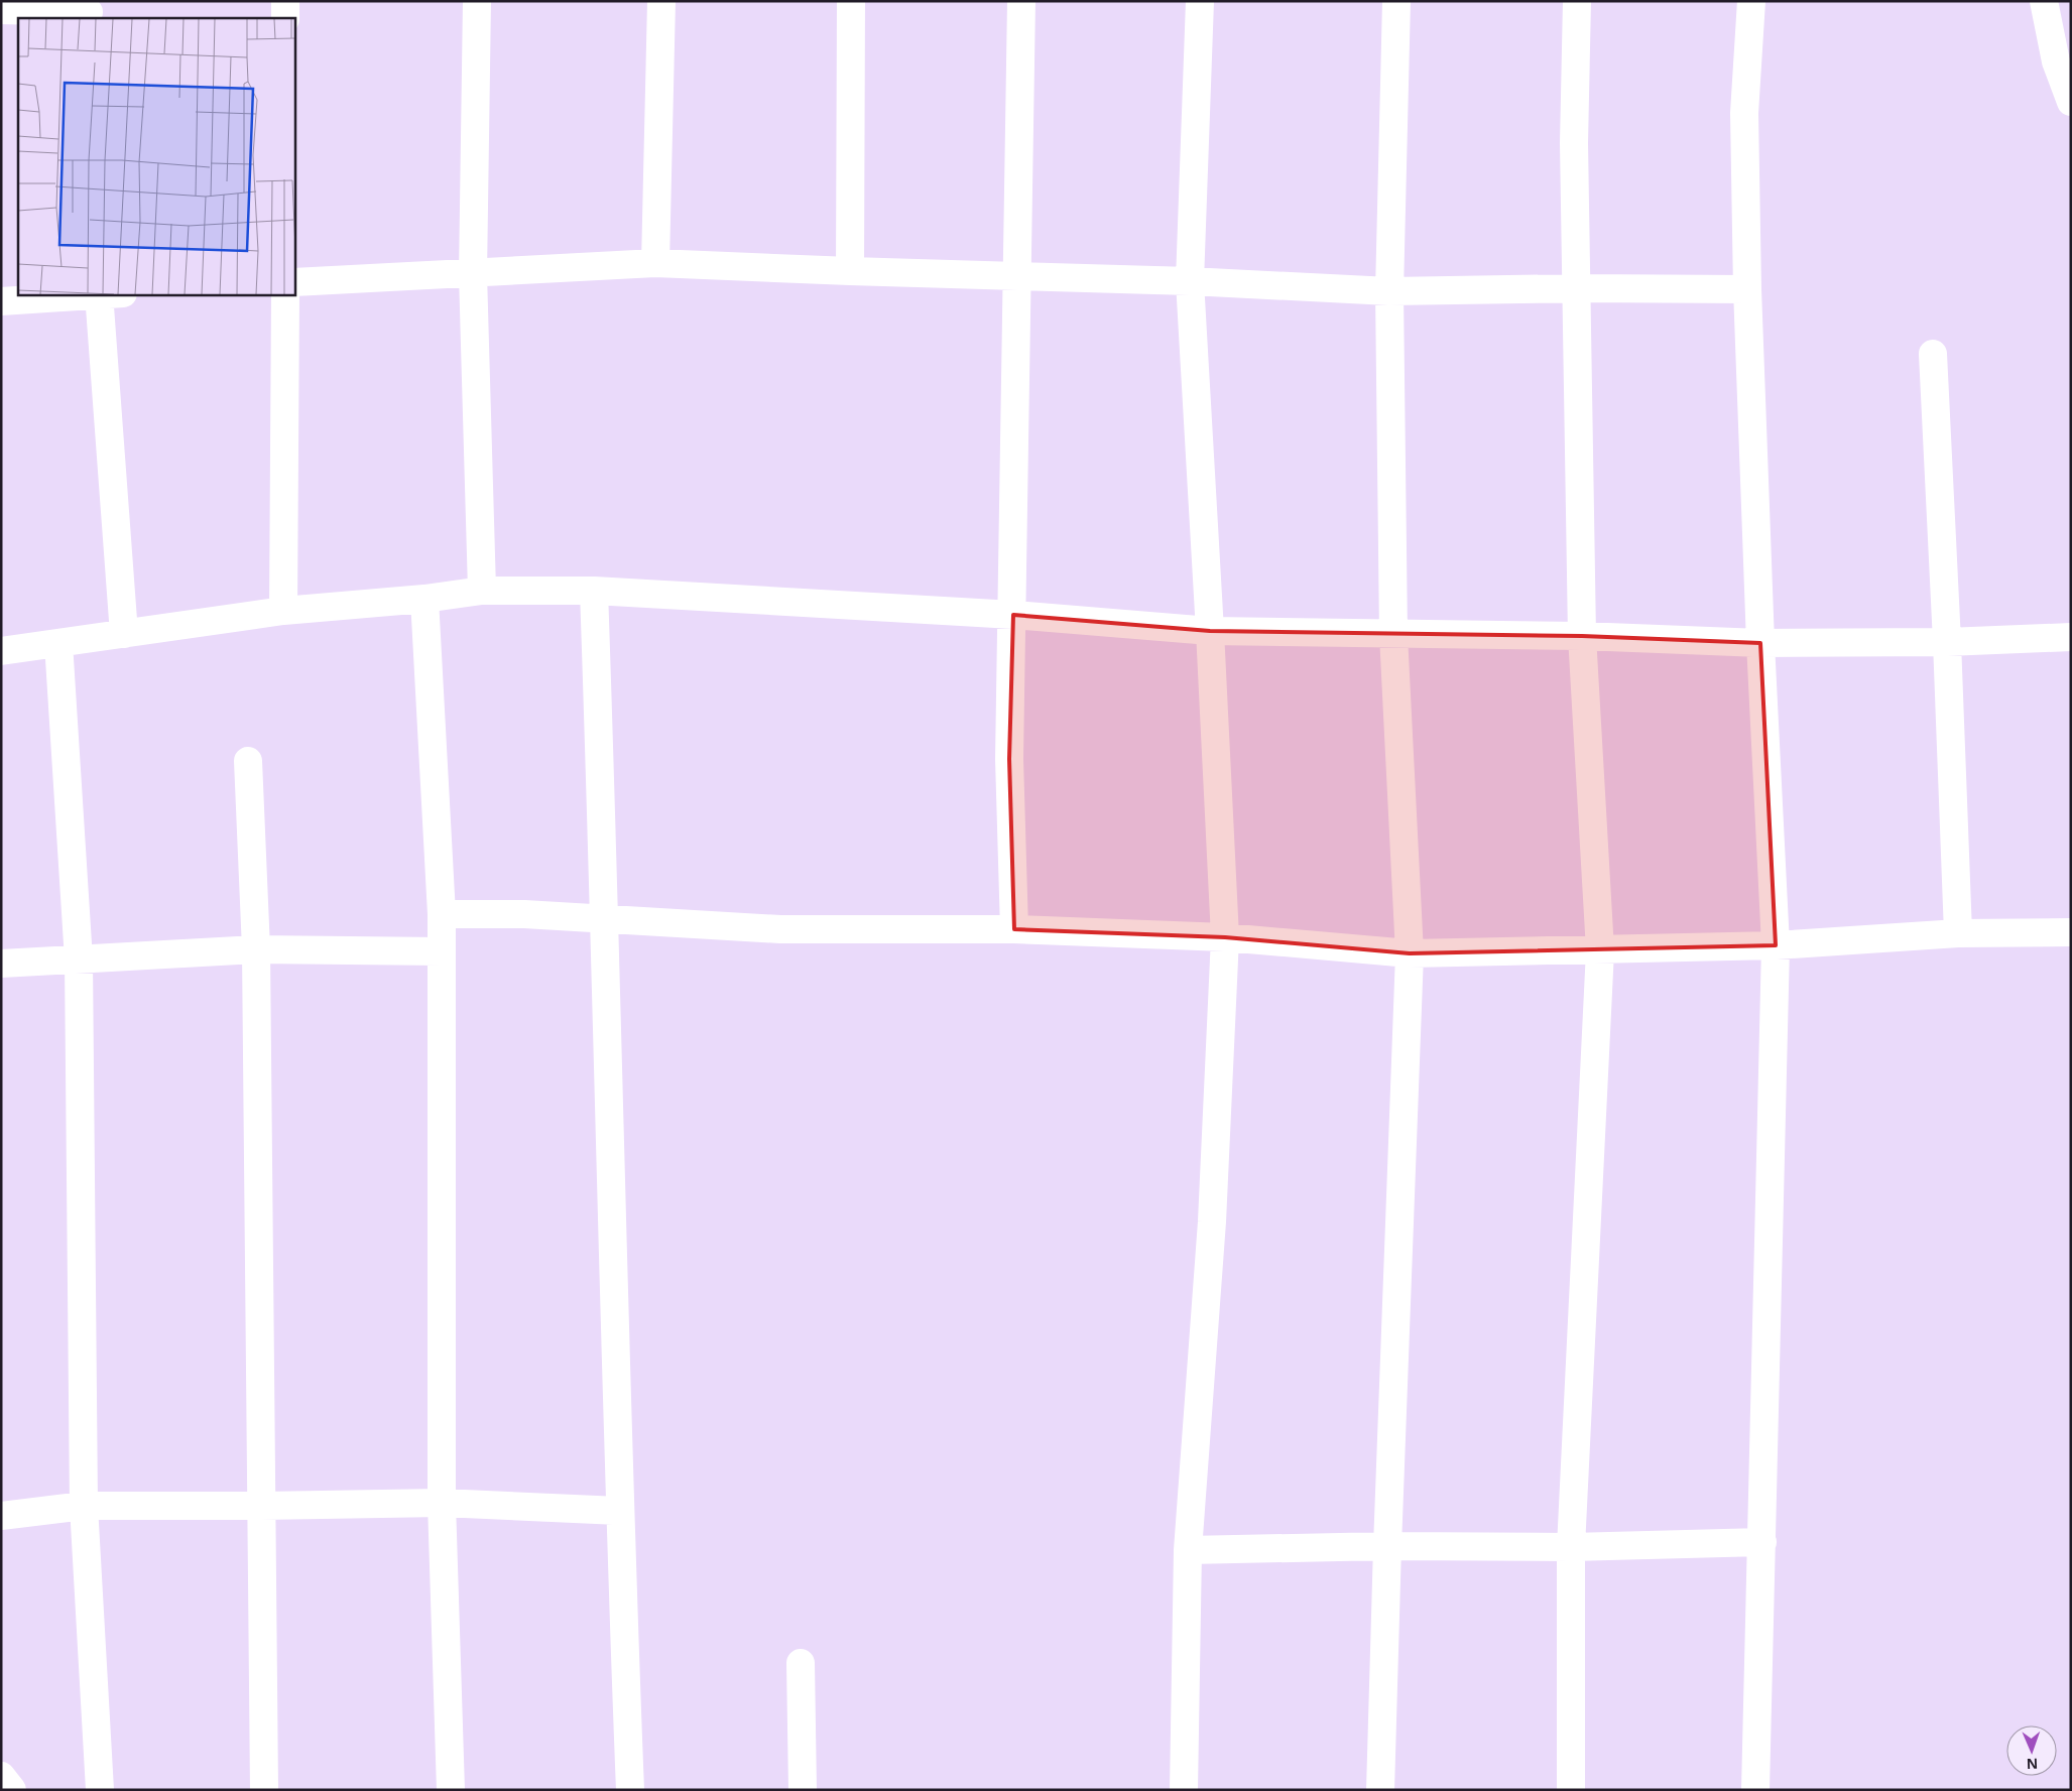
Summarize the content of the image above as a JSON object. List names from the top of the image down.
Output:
{
  "north": "bottom"
}
